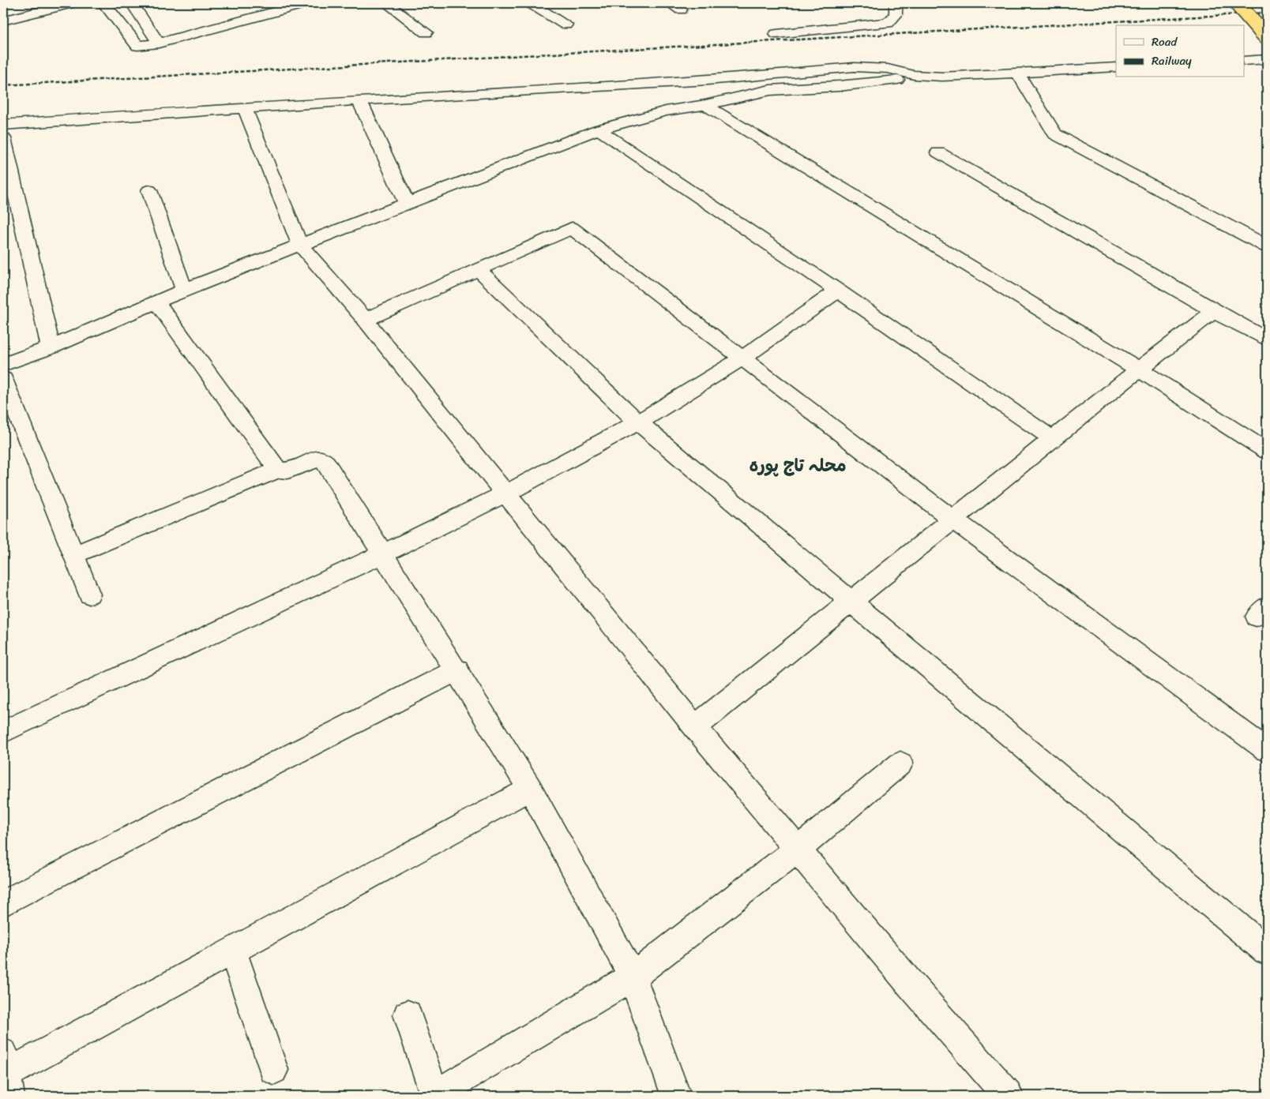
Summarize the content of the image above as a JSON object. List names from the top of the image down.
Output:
{
  "districts": ["محلہ تاج پورہ"],
  "legend": ["Road", "Railway"]
}
